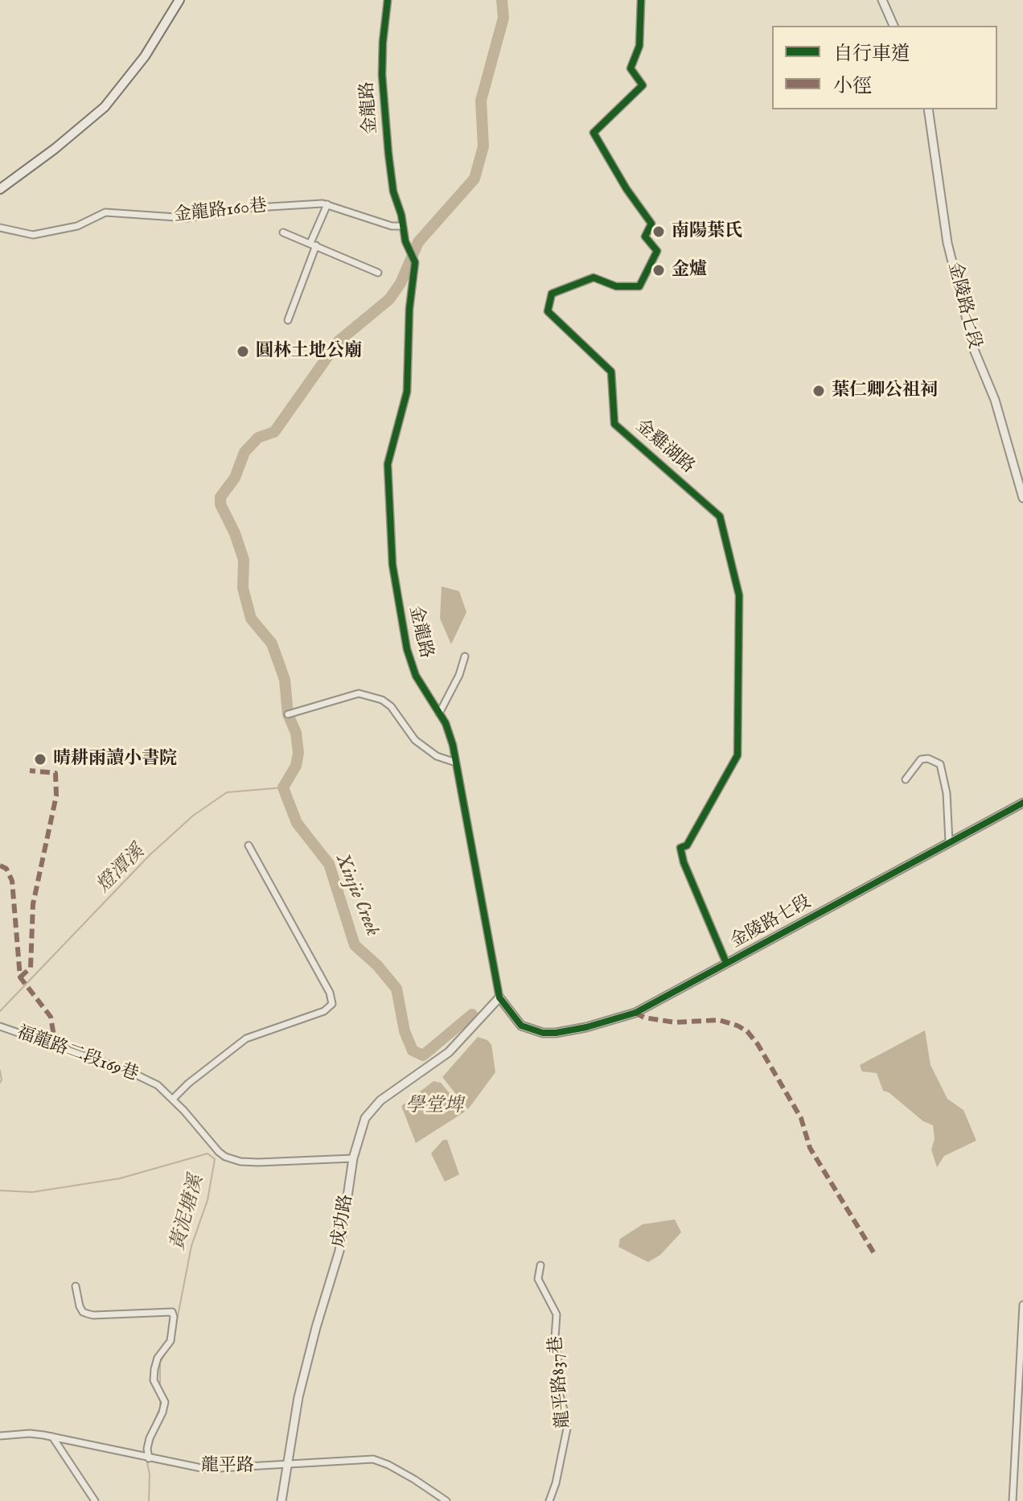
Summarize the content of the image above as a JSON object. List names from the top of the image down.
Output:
{
  "streets": {
    "street": [
      "金龍路",
      "金龍路160巷",
      "金陵路七段",
      "金雞湖路",
      "福龍路二段169巷",
      "成功路",
      "龍平路837巷",
      "龍平路"
    ]
  },
  "crossings": [
    ["金龍路", "金龍路160巷"],
    ["金龍路", "金陵路七段"],
    ["金龍路", "成功路"],
    ["金陵路七段", "金雞湖路"],
    ["金陵路七段", "成功路"],
    ["福龍路二段169巷", "成功路"],
    ["成功路", "龍平路"]
  ],
  "water": [
    "燈潭溪",
    "Xinjie Creek",
    "學堂埤",
    "黃泥塘溪"
  ],
  "places": [
    "南陽葉氏",
    "金爐",
    "圓林土地公廟",
    "葉仁卿公祖祠",
    "晴耕雨讀小書院"
  ],
  "legend": ["自行車道", "小徑"]
}
